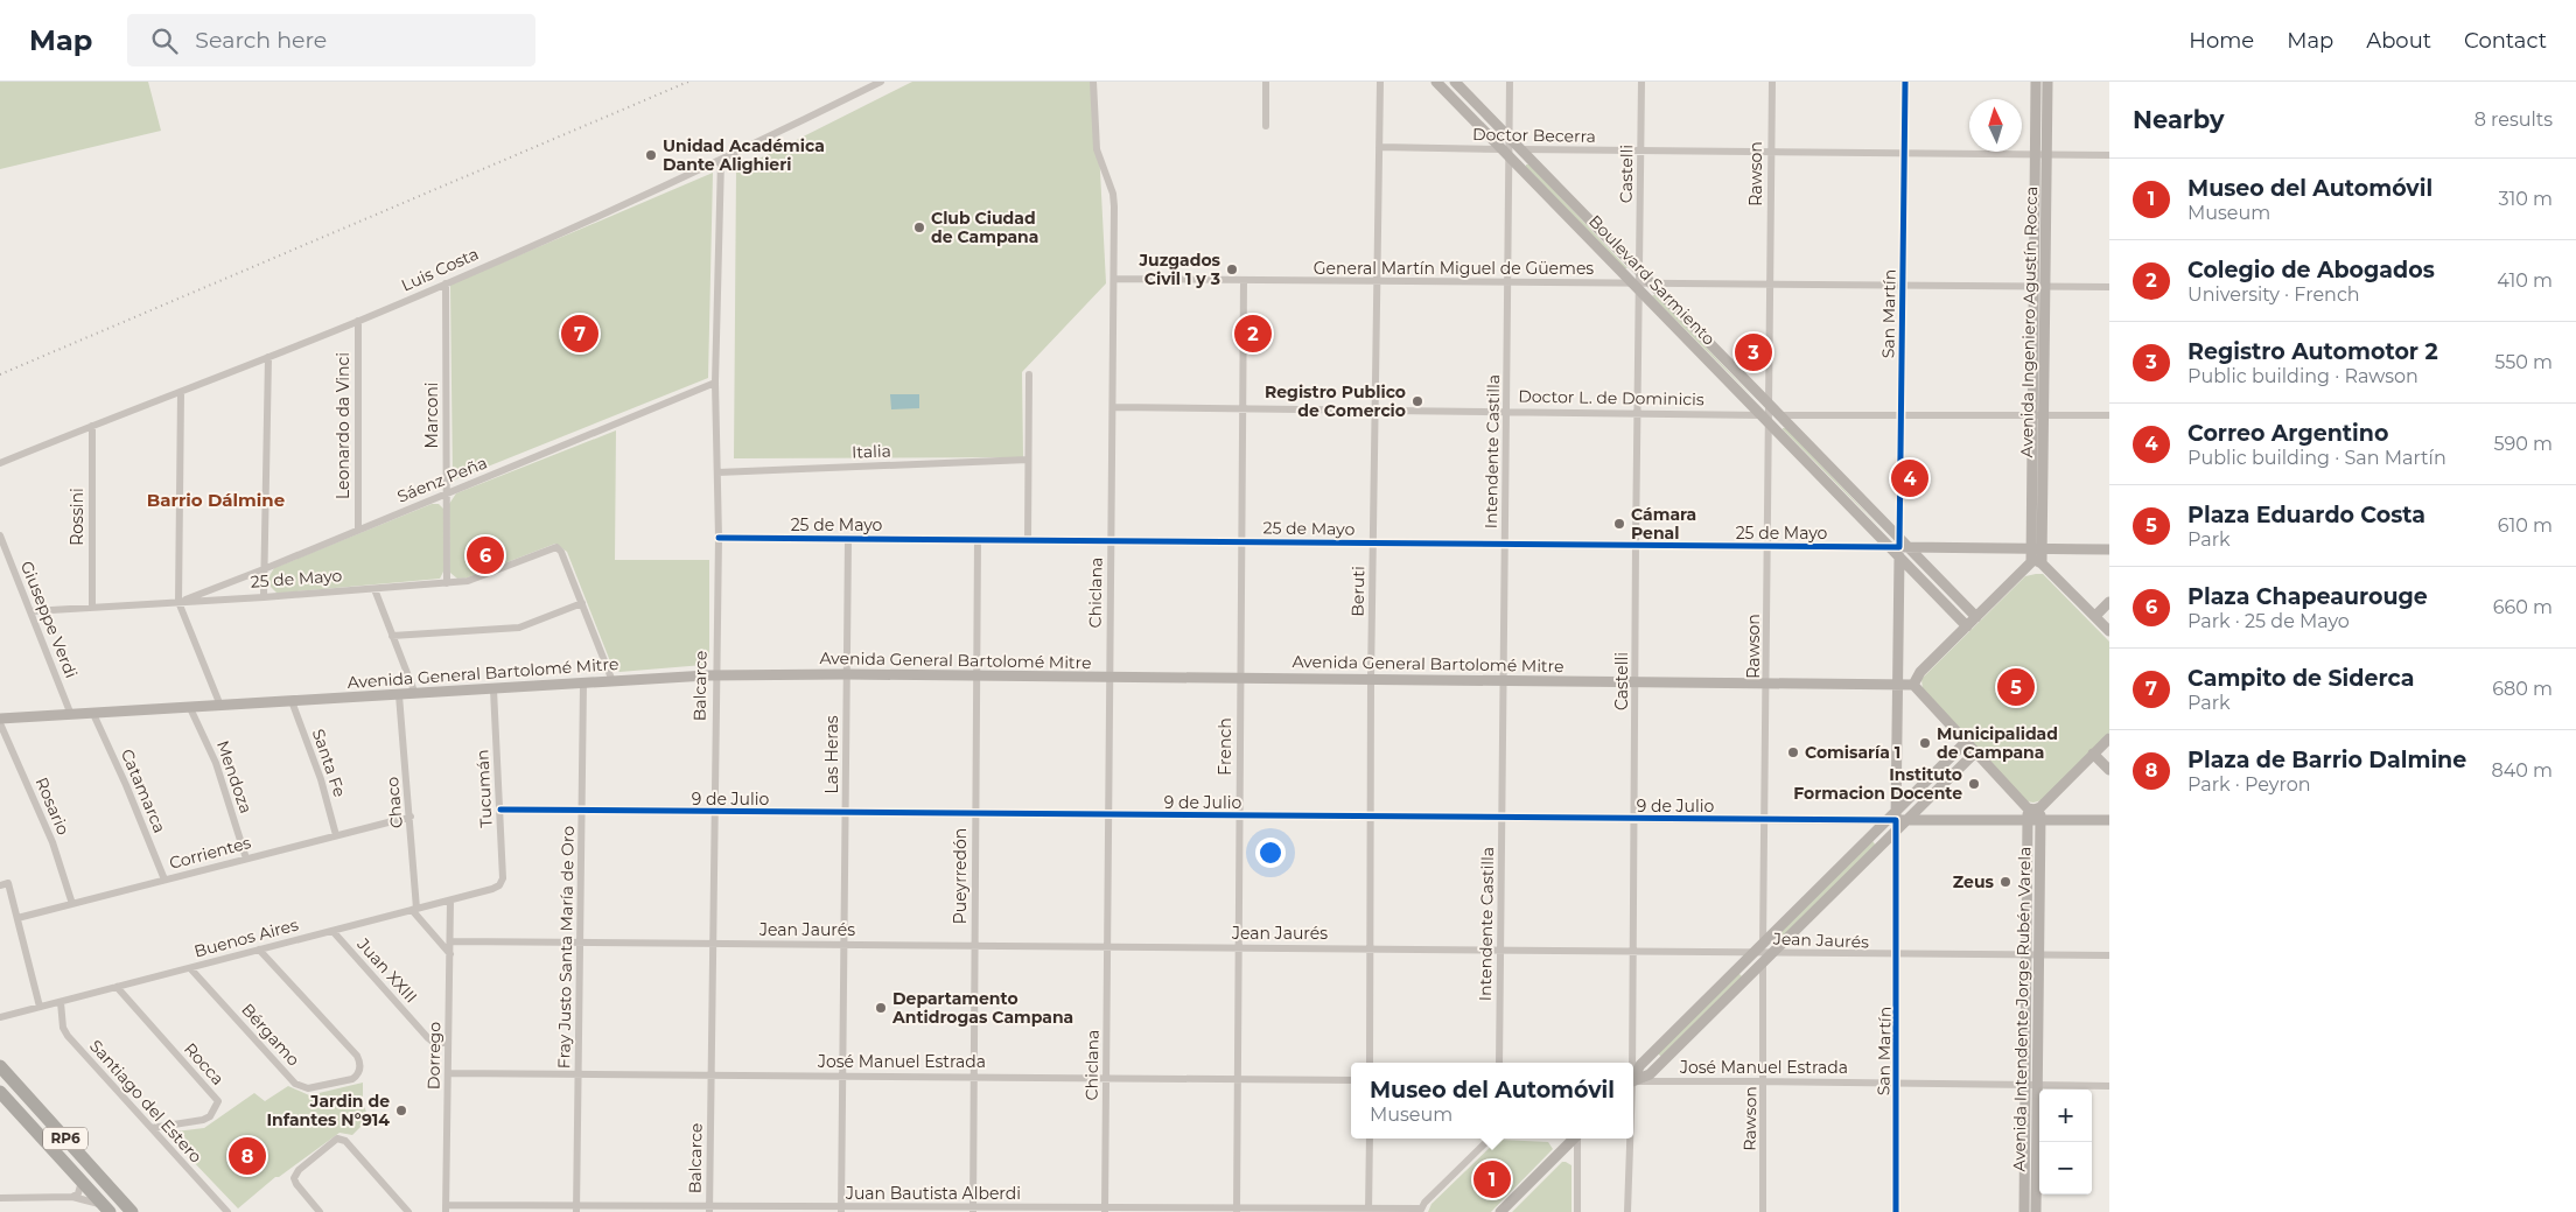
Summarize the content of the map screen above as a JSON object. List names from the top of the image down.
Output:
{
  "streets": {
    "highway": ["RP6"],
    "main road": [
      "Boulevard Sarmiento",
      "San Martín",
      "Avenida Ingeniero Agustín Rocca",
      "25 de Mayo",
      "Avenida General Bartolomé Mitre",
      "9 de Julio",
      "Avenida Intendente Jorge Rubén Varela"
    ],
    "street": [
      "Doctor Becerra",
      "Castelli",
      "Rawson",
      "General Martín Miguel de Güemes",
      "Luis Costa",
      "Doctor L. de Dominicis",
      "Marconi",
      "Leonardo da Vinci",
      "Italia",
      "Intendente Castilla",
      "Sáenz Peña",
      "Rossini",
      "Beruti",
      "Chiclana",
      "Giuseppe Verdi",
      "Balcarce",
      "French",
      "Las Heras",
      "Santa Fe",
      "Mendoza",
      "Tucumán",
      "Catamarca",
      "Chaco",
      "Rosario",
      "Corrientes",
      "Pueyrredón",
      "Jean Jaurés",
      "Buenos Aires",
      "Fray Justo Santa María de Oro",
      "Juan XXIII",
      "Bérgamo",
      "Dorrego",
      "José Manuel Estrada",
      "Rocca",
      "Santiago del Estero",
      "Juan Bautista Alberdi"
    ]
  },
  "crossings": [
    ["Doctor Becerra", "Castelli"],
    ["Doctor Becerra", "Rawson"],
    ["Doctor Becerra", "Boulevard Sarmiento"],
    ["Doctor Becerra", "San Martín"],
    ["Doctor Becerra", "Avenida Ingeniero Agustín Rocca"],
    ["Doctor Becerra", "Intendente Castilla"],
    ["Doctor Becerra", "Beruti"],
    ["Castelli", "General Martín Miguel de Güemes"],
    ["Castelli", "Boulevard Sarmiento"],
    ["Castelli", "Doctor L. de Dominicis"],
    ["Castelli", "25 de Mayo"],
    ["Castelli", "Avenida General Bartolomé Mitre"],
    ["Castelli", "9 de Julio"],
    ["Castelli", "Jean Jaurés"],
    ["Rawson", "General Martín Miguel de Güemes"],
    ["Rawson", "Boulevard Sarmiento"],
    ["Rawson", "Doctor L. de Dominicis"],
    ["Rawson", "25 de Mayo"],
    ["Rawson", "Avenida General Bartolomé Mitre"],
    ["Rawson", "9 de Julio"],
    ["Rawson", "Jean Jaurés"],
    ["Rawson", "José Manuel Estrada"],
    ["General Martín Miguel de Güemes", "Boulevard Sarmiento"],
    ["General Martín Miguel de Güemes", "San Martín"],
    ["General Martín Miguel de Güemes", "Avenida Ingeniero Agustín Rocca"],
    ["General Martín Miguel de Güemes", "Intendente Castilla"],
    ["General Martín Miguel de Güemes", "Beruti"],
    ["General Martín Miguel de Güemes", "Chiclana"],
    ["General Martín Miguel de Güemes", "French"],
    ["Luis Costa", "Marconi"],
    ["Luis Costa", "Leonardo da Vinci"],
    ["Luis Costa", "Rossini"],
    ["Luis Costa", "Balcarce"],
    ["Boulevard Sarmiento", "San Martín"],
    ["Boulevard Sarmiento", "Doctor L. de Dominicis"],
    ["Boulevard Sarmiento", "Intendente Castilla"],
    ["Boulevard Sarmiento", "25 de Mayo"],
    ["San Martín", "Doctor L. de Dominicis"],
    ["San Martín", "25 de Mayo"],
    ["San Martín", "Avenida General Bartolomé Mitre"],
    ["San Martín", "9 de Julio"],
    ["San Martín", "Jean Jaurés"],
    ["San Martín", "José Manuel Estrada"],
    ["Avenida Ingeniero Agustín Rocca", "Doctor L. de Dominicis"],
    ["Avenida Ingeniero Agustín Rocca", "25 de Mayo"],
    ["Doctor L. de Dominicis", "Intendente Castilla"],
    ["Doctor L. de Dominicis", "Beruti"],
    ["Doctor L. de Dominicis", "Chiclana"],
    ["Doctor L. de Dominicis", "French"],
    ["Marconi", "Sáenz Peña"],
    ["Marconi", "25 de Mayo"],
    ["Leonardo da Vinci", "Sáenz Peña"],
    ["Italia", "Balcarce"],
    ["Intendente Castilla", "25 de Mayo"],
    ["Intendente Castilla", "Avenida General Bartolomé Mitre"],
    ["Intendente Castilla", "9 de Julio"],
    ["Intendente Castilla", "Jean Jaurés"],
    ["Sáenz Peña", "25 de Mayo"],
    ["Sáenz Peña", "Balcarce"],
    ["Rossini", "25 de Mayo"],
    ["25 de Mayo", "Beruti"],
    ["25 de Mayo", "Chiclana"],
    ["25 de Mayo", "Giuseppe Verdi"],
    ["25 de Mayo", "Balcarce"],
    ["25 de Mayo", "French"],
    ["25 de Mayo", "Las Heras"],
    ["25 de Mayo", "Pueyrredón"],
    ["Beruti", "Avenida General Bartolomé Mitre"],
    ["Beruti", "9 de Julio"],
    ["Beruti", "Jean Jaurés"],
    ["Chiclana", "Avenida General Bartolomé Mitre"],
    ["Chiclana", "9 de Julio"],
    ["Chiclana", "Jean Jaurés"],
    ["Chiclana", "José Manuel Estrada"],
    ["Chiclana", "Juan Bautista Alberdi"],
    ["Giuseppe Verdi", "Avenida General Bartolomé Mitre"],
    ["Avenida General Bartolomé Mitre", "Balcarce"],
    ["Avenida General Bartolomé Mitre", "French"],
    ["Avenida General Bartolomé Mitre", "Las Heras"],
    ["Avenida General Bartolomé Mitre", "Santa Fe"],
    ["Avenida General Bartolomé Mitre", "Mendoza"],
    ["Avenida General Bartolomé Mitre", "Tucumán"],
    ["Avenida General Bartolomé Mitre", "Catamarca"],
    ["Avenida General Bartolomé Mitre", "Chaco"],
    ["Avenida General Bartolomé Mitre", "Rosario"],
    ["Avenida General Bartolomé Mitre", "Pueyrredón"],
    ["Avenida General Bartolomé Mitre", "Fray Justo Santa María de Oro"],
    ["Balcarce", "9 de Julio"],
    ["Balcarce", "Jean Jaurés"],
    ["Balcarce", "José Manuel Estrada"],
    ["Balcarce", "Juan Bautista Alberdi"],
    ["French", "9 de Julio"],
    ["French", "Jean Jaurés"],
    ["French", "José Manuel Estrada"],
    ["French", "Juan Bautista Alberdi"],
    ["Las Heras", "9 de Julio"],
    ["Las Heras", "Jean Jaurés"],
    ["Las Heras", "José Manuel Estrada"],
    ["Las Heras", "Juan Bautista Alberdi"],
    ["Santa Fe", "Corrientes"],
    ["Mendoza", "Corrientes"],
    ["Tucumán", "9 de Julio"],
    ["Tucumán", "Buenos Aires"],
    ["Catamarca", "Corrientes"],
    ["9 de Julio", "Pueyrredón"],
    ["9 de Julio", "Fray Justo Santa María de Oro"],
    ["9 de Julio", "Avenida Intendente Jorge Rubén Varela"],
    ["Chaco", "Corrientes"],
    ["Chaco", "Buenos Aires"],
    ["Rosario", "Corrientes"],
    ["Pueyrredón", "Jean Jaurés"],
    ["Pueyrredón", "José Manuel Estrada"],
    ["Pueyrredón", "Juan Bautista Alberdi"],
    ["Jean Jaurés", "Fray Justo Santa María de Oro"],
    ["Jean Jaurés", "Avenida Intendente Jorge Rubén Varela"],
    ["Jean Jaurés", "Dorrego"],
    ["Buenos Aires", "Juan XXIII"],
    ["Buenos Aires", "Bérgamo"],
    ["Buenos Aires", "Dorrego"],
    ["Buenos Aires", "Rocca"],
    ["Buenos Aires", "Santiago del Estero"],
    ["Fray Justo Santa María de Oro", "José Manuel Estrada"],
    ["Fray Justo Santa María de Oro", "Juan Bautista Alberdi"],
    ["Juan XXIII", "Dorrego"],
    ["Avenida Intendente Jorge Rubén Varela", "José Manuel Estrada"],
    ["Dorrego", "José Manuel Estrada"],
    ["Dorrego", "Juan Bautista Alberdi"],
    ["Rocca", "Santiago del Estero"]
  ],
  "districts": ["Barrio Dálmine"],
  "places": [
    "Unidad Académica Dante Alighieri",
    "Club Ciudad de Campana",
    "Juzgados Civil 1 y 3",
    "Registro Publico de Comercio",
    "Cámara Penal",
    "Municipalidad de Campana",
    "Comisaría 1",
    "Instituto Formacion Docente",
    "Zeus",
    "Departamento Antidrogas Campana",
    "Jardin de Infantes N°914"
  ],
  "north": "top",
  "page": {
    "header": "Map",
    "search": "Search here",
    "nav": [
      "Home",
      "Map",
      "About",
      "Contact"
    ],
    "heading": ["Nearby", "8 results"],
    "list": [
      {
        "mark": "1",
        "name": "Museo del Automóvil",
        "note": "Museum",
        "value": "310 m"
      },
      {
        "mark": "2",
        "name": "Colegio de Abogados",
        "note": "University · French",
        "value": "410 m"
      },
      {
        "mark": "3",
        "name": "Registro Automotor 2",
        "note": "Public building · Rawson",
        "value": "550 m"
      },
      {
        "mark": "4",
        "name": "Correo Argentino",
        "note": "Public building · San Martín",
        "value": "590 m"
      },
      {
        "mark": "5",
        "name": "Plaza Eduardo Costa",
        "note": "Park",
        "value": "610 m"
      },
      {
        "mark": "6",
        "name": "Plaza Chapeaurouge",
        "note": "Park · 25 de Mayo",
        "value": "660 m"
      },
      {
        "mark": "7",
        "name": "Campito de Siderca",
        "note": "Park",
        "value": "680 m"
      },
      {
        "mark": "8",
        "name": "Plaza de Barrio Dalmine",
        "note": "Park · Peyron",
        "value": "840 m"
      }
    ],
    "pins": [
      "2",
      "7",
      "3",
      "4",
      "6",
      "5",
      "8",
      "1"
    ],
    "popup": ["Museo del Automóvil", "Museum"],
    "map_buttons": ["+", "−"]
  }
}
